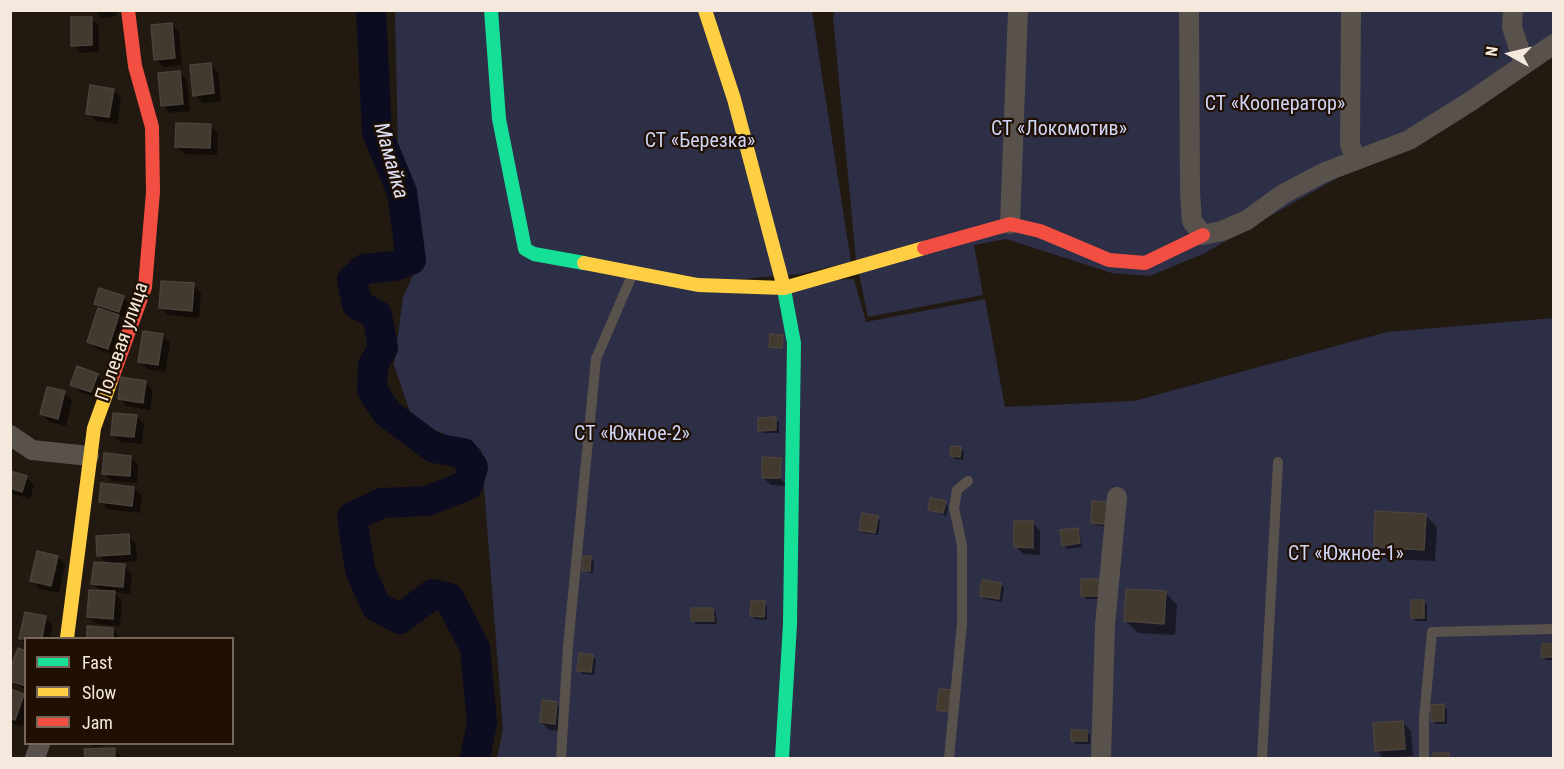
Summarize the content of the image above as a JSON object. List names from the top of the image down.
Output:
{
  "streets": {
    "street": ["Полевая улица"]
  },
  "water": ["Мамайка"],
  "parks": [
    "СТ «Кооператор»",
    "СТ «Локомотив»",
    "СТ «Березка»",
    "СТ «Южное-2»",
    "СТ «Южное-1»"
  ],
  "legend": ["Fast", "Slow", "Jam"],
  "north": "left"
}
